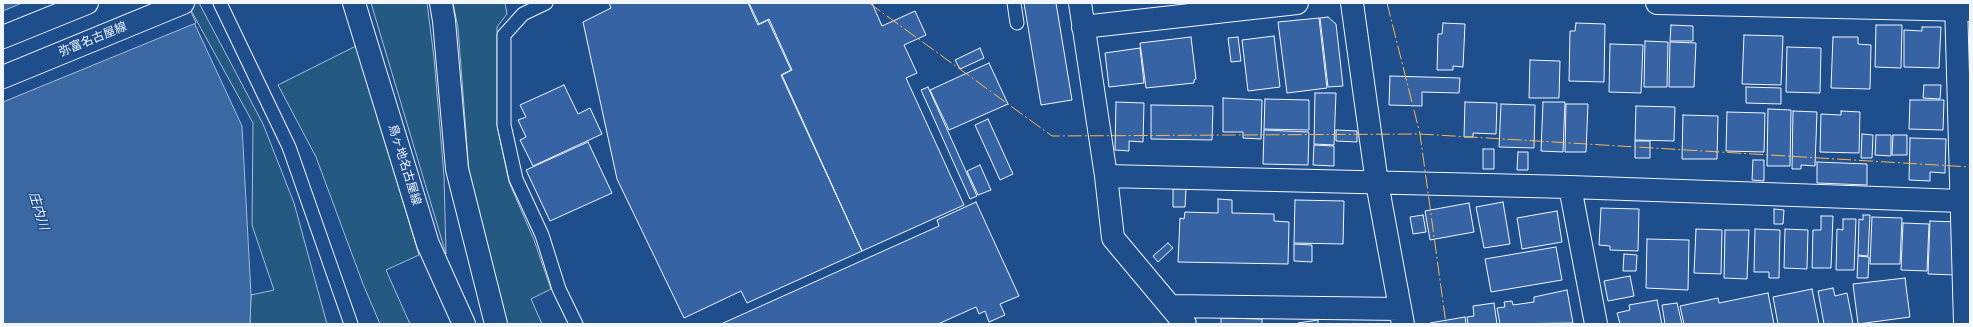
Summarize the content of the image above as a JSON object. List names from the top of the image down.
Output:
{
  "streets": {
    "street": ["弥富名古屋線", "鳥ヶ地名古屋線"]
  },
  "water": ["庄内川"]
}
